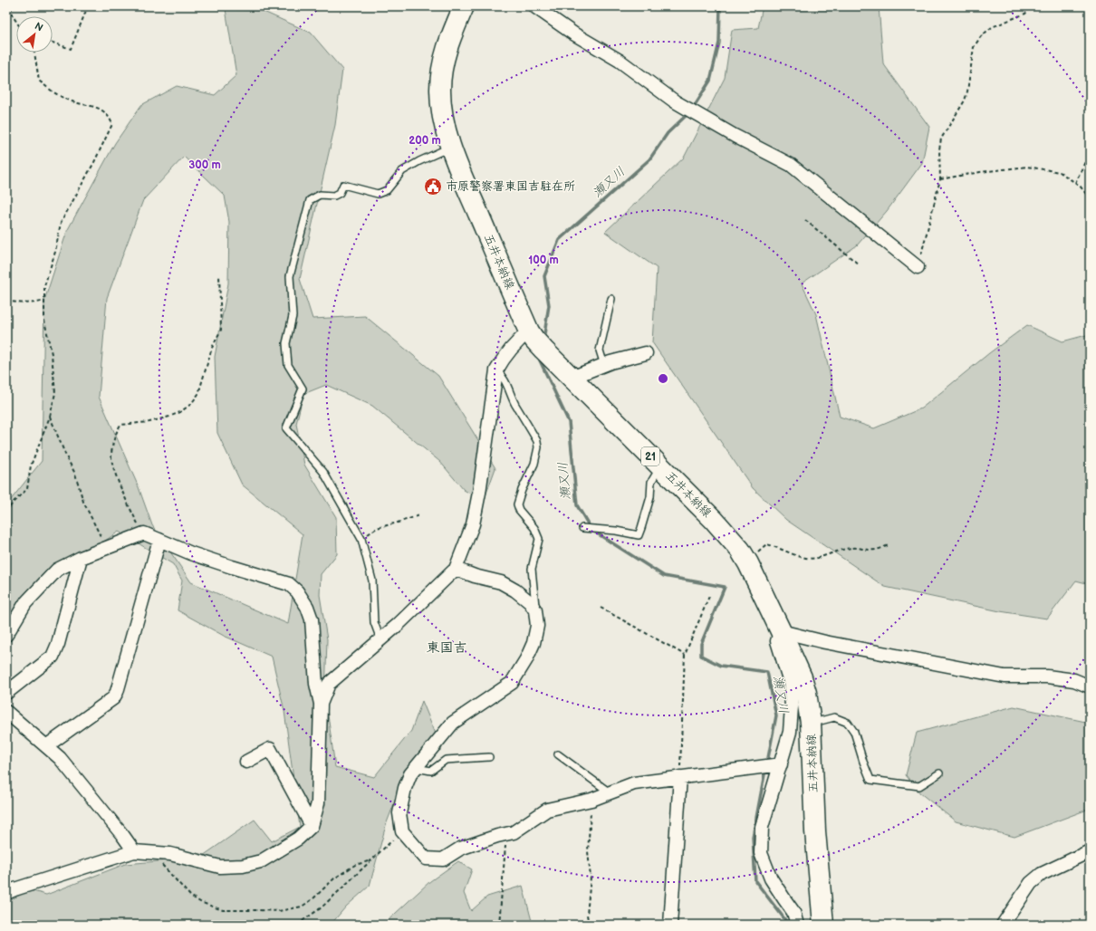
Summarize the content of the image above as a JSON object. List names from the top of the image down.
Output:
{
  "streets": {
    "main road": ["五井本納線", "21"]
  },
  "districts": ["東国吉"],
  "water": ["瀬又川"],
  "places": {
    "public building": ["市原警察署東国吉駐在所"]
  },
  "north": "top right",
  "rings": ["200 m", "300 m", "100 m"]
}
